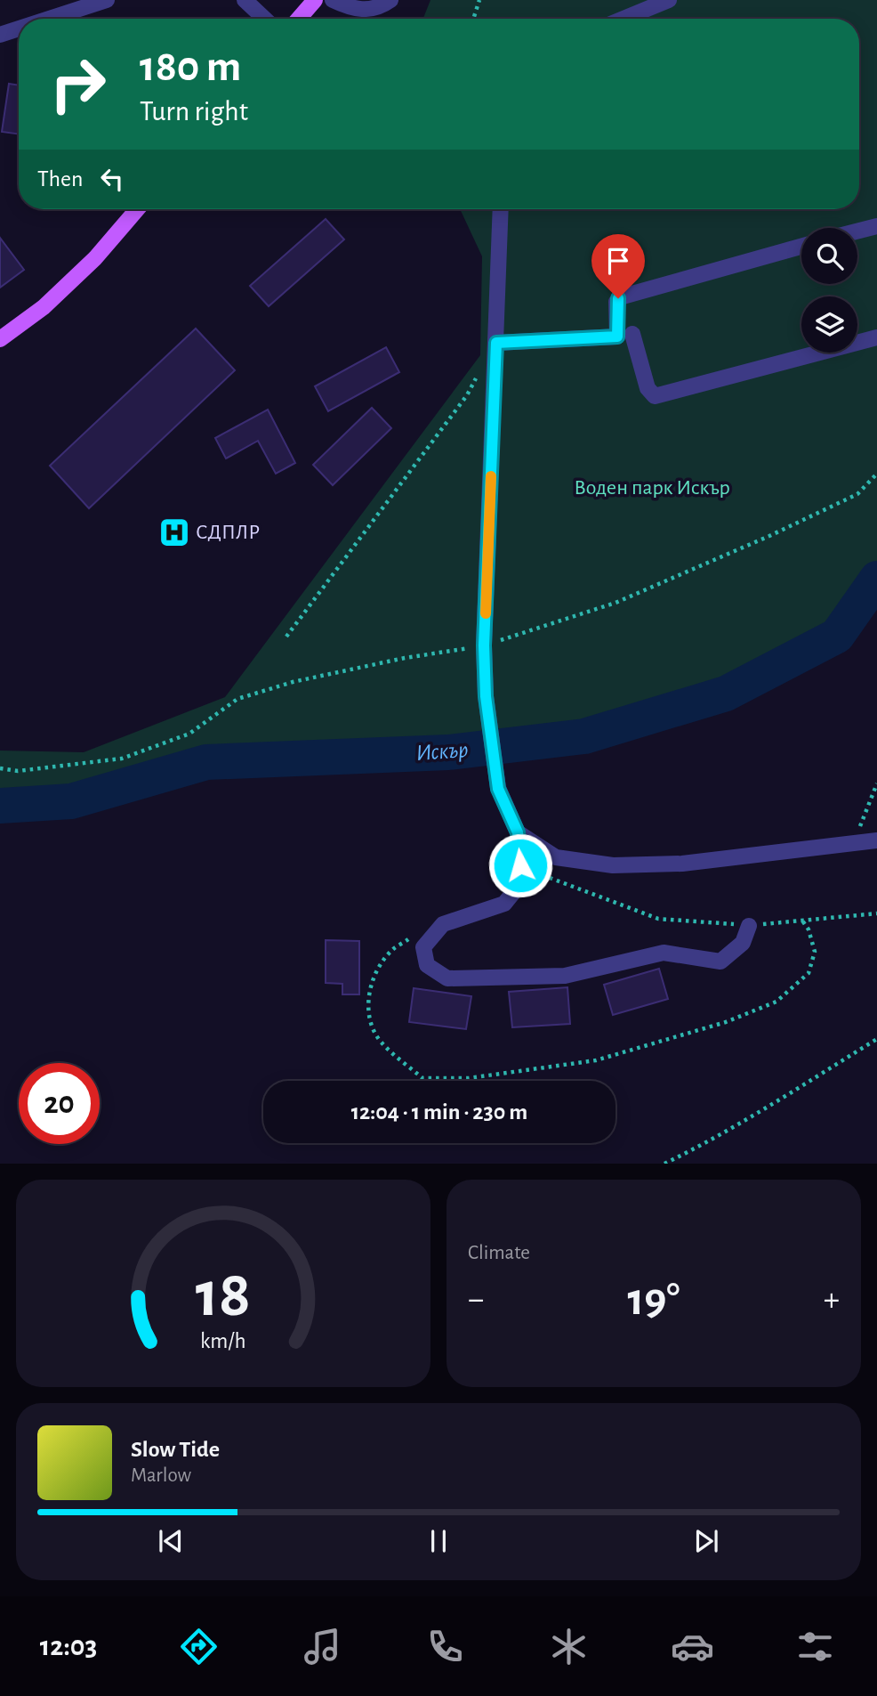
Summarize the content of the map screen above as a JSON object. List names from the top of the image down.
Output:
{
  "water": ["Искър"],
  "parks": ["Воден парк Искър"],
  "places": {
    "hospital": ["СДПЛР"]
  },
  "page": {
    "turn": ["180 m", "Turn right"],
    "then": "Then",
    "limit": "20",
    "trip": "12:04 · 1 min · 230 m",
    "tile": "Climate",
    "heat": ["−", "19°", "+"],
    "song": ["Slow Tide", "Marlow"],
    "tabs": "12:03",
    "gauge": ["18", "km/h"]
  }
}
